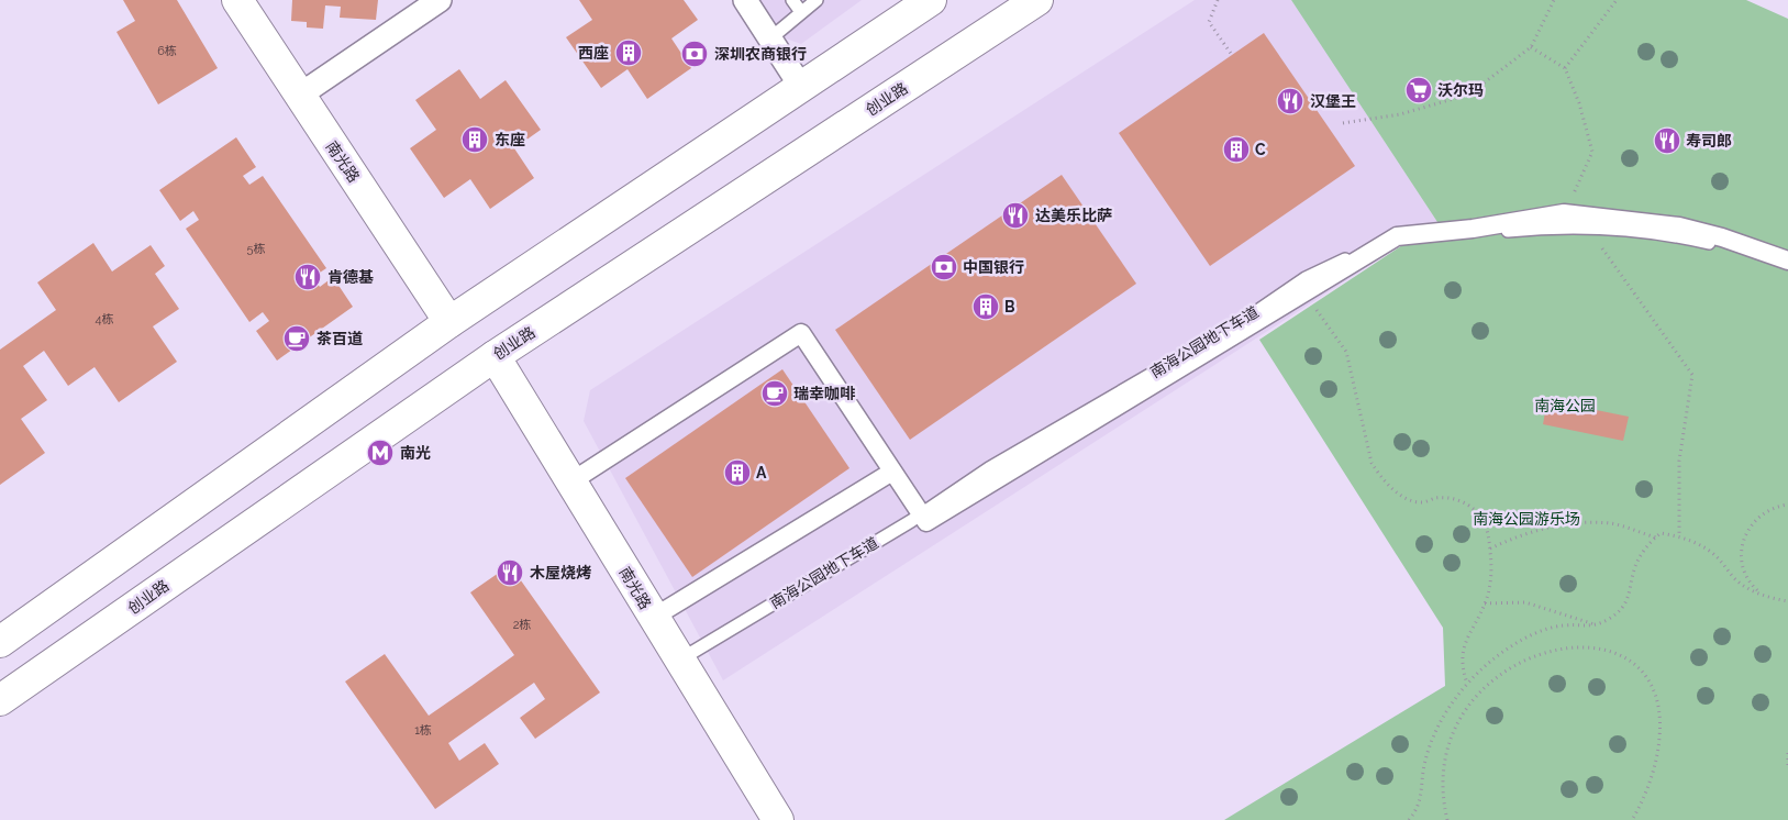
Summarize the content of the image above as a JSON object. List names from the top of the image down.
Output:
{
  "streets": {
    "main road": ["创业路", "南光路"],
    "lane": ["南海公园地下车道"]
  },
  "crossings": [
    ["创业路", "南光路"],
    ["南光路", "南海公园地下车道"]
  ],
  "parks": ["南海公园", "南海公园游乐场"],
  "places": {
    "building": [
      "西座",
      "东座",
      "C",
      "B",
      "A"
    ],
    "bank": ["深圳农商银行", "中国银行"],
    "supermarket": ["沃尔玛"],
    "restaurant": [
      "汉堡王",
      "寿司郎",
      "达美乐比萨",
      "肯德基",
      "木屋烧烤"
    ],
    "cafe": ["茶百道", "瑞幸咖啡"],
    "metro station": ["南光"]
  },
  "house_numbers": [
    "6栋",
    "5栋",
    "4栋",
    "2栋",
    "1栋"
  ]
}
